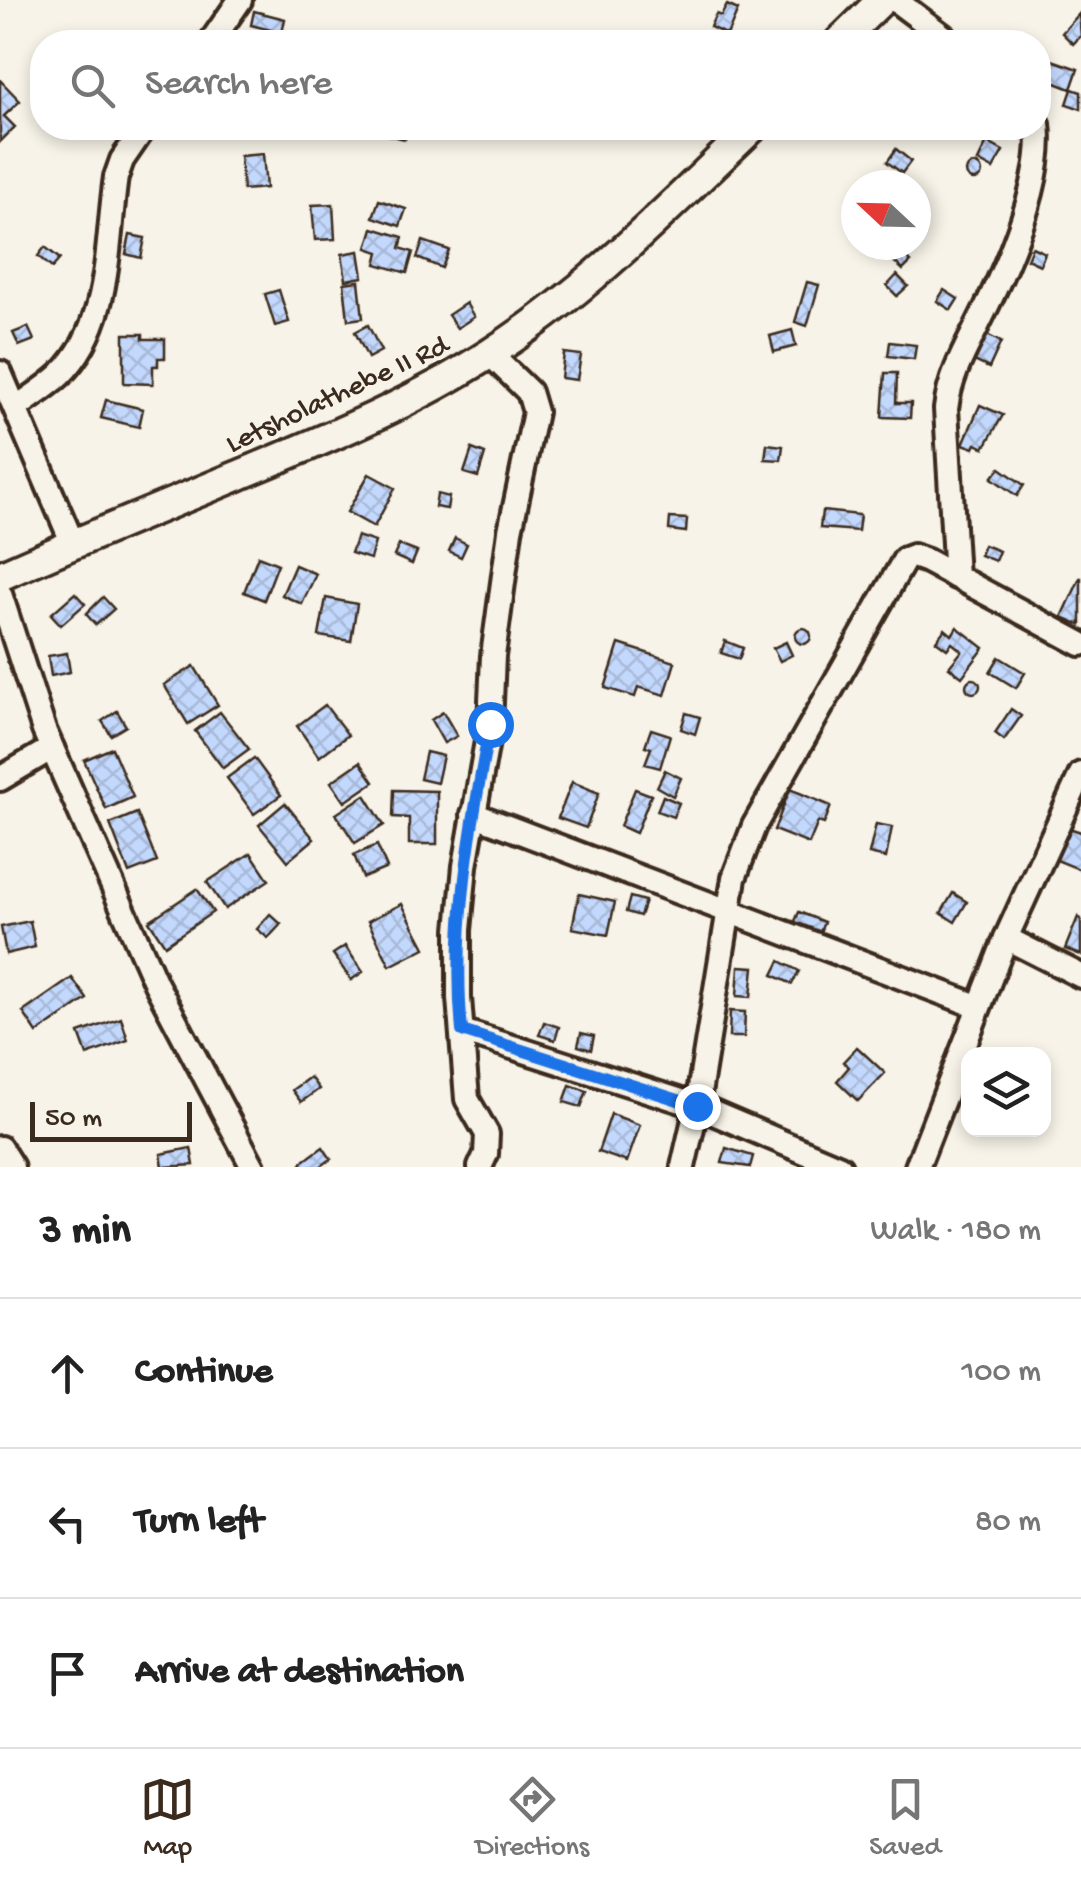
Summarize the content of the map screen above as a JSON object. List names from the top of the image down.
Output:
{
  "streets": {
    "street": ["Letsholathebe II Rd"]
  },
  "scale_bar": "50 m",
  "north": "left",
  "page": {
    "search": "Search here",
    "scale": "50 m",
    "heading": ["3 min", "Walk · 180 m"],
    "list": [
      ["Continue", "100 m"],
      ["Turn left", "80 m"],
      "Arrive at destination"
    ],
    "nav": ["Map", "Directions", "Saved"]
  }
}
